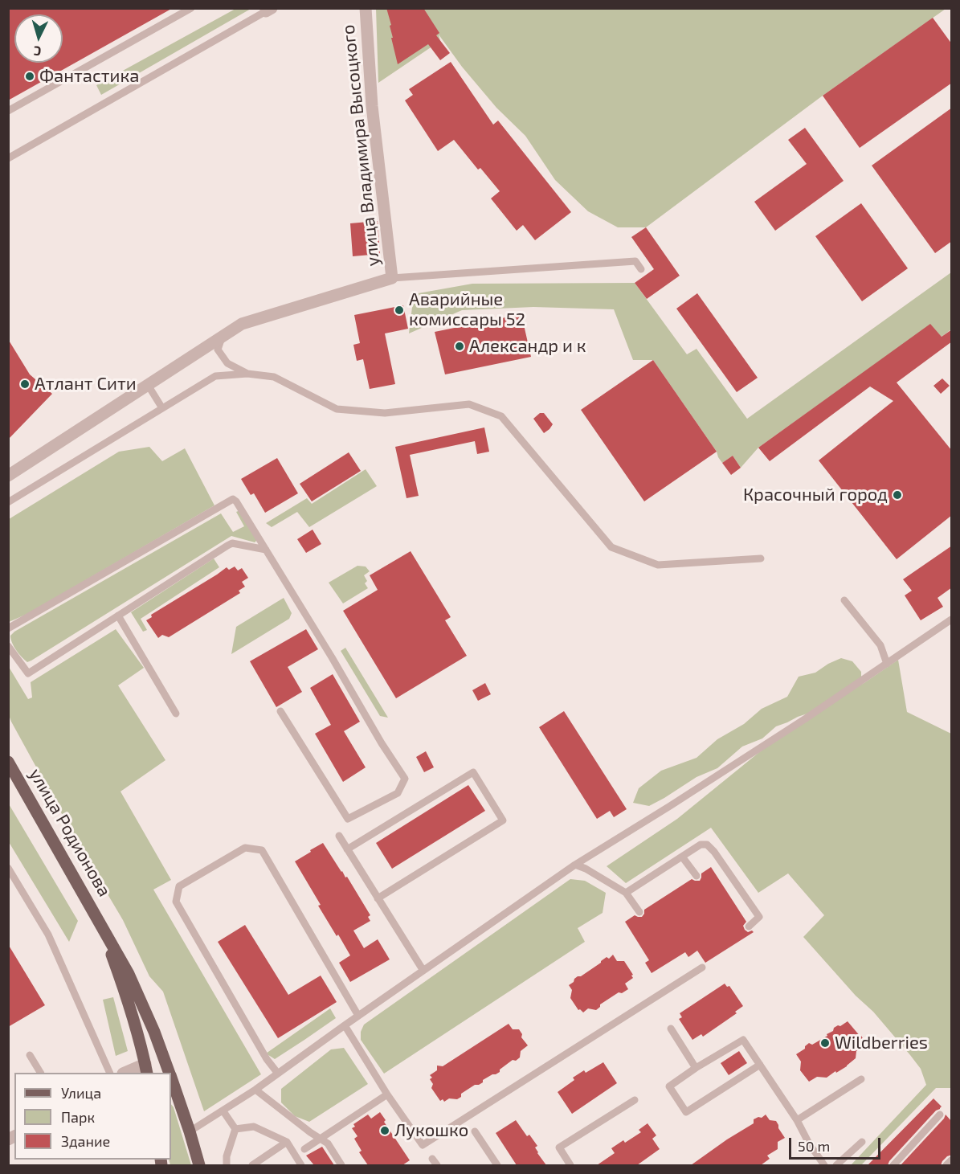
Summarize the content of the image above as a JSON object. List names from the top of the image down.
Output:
{
  "streets": {
    "main road": ["улица Родионова"],
    "street": ["улица Владимира Высоцкого"]
  },
  "places": [
    "Фантастика",
    "Аварийные комиссары 52",
    "Александр и к",
    "Атлант Сити",
    "Красочный город",
    "Wildberries",
    "Лукошко"
  ],
  "legend": ["Улица", "Парк", "Здание"],
  "scale_bar": "50 m",
  "north": "bottom"
}
